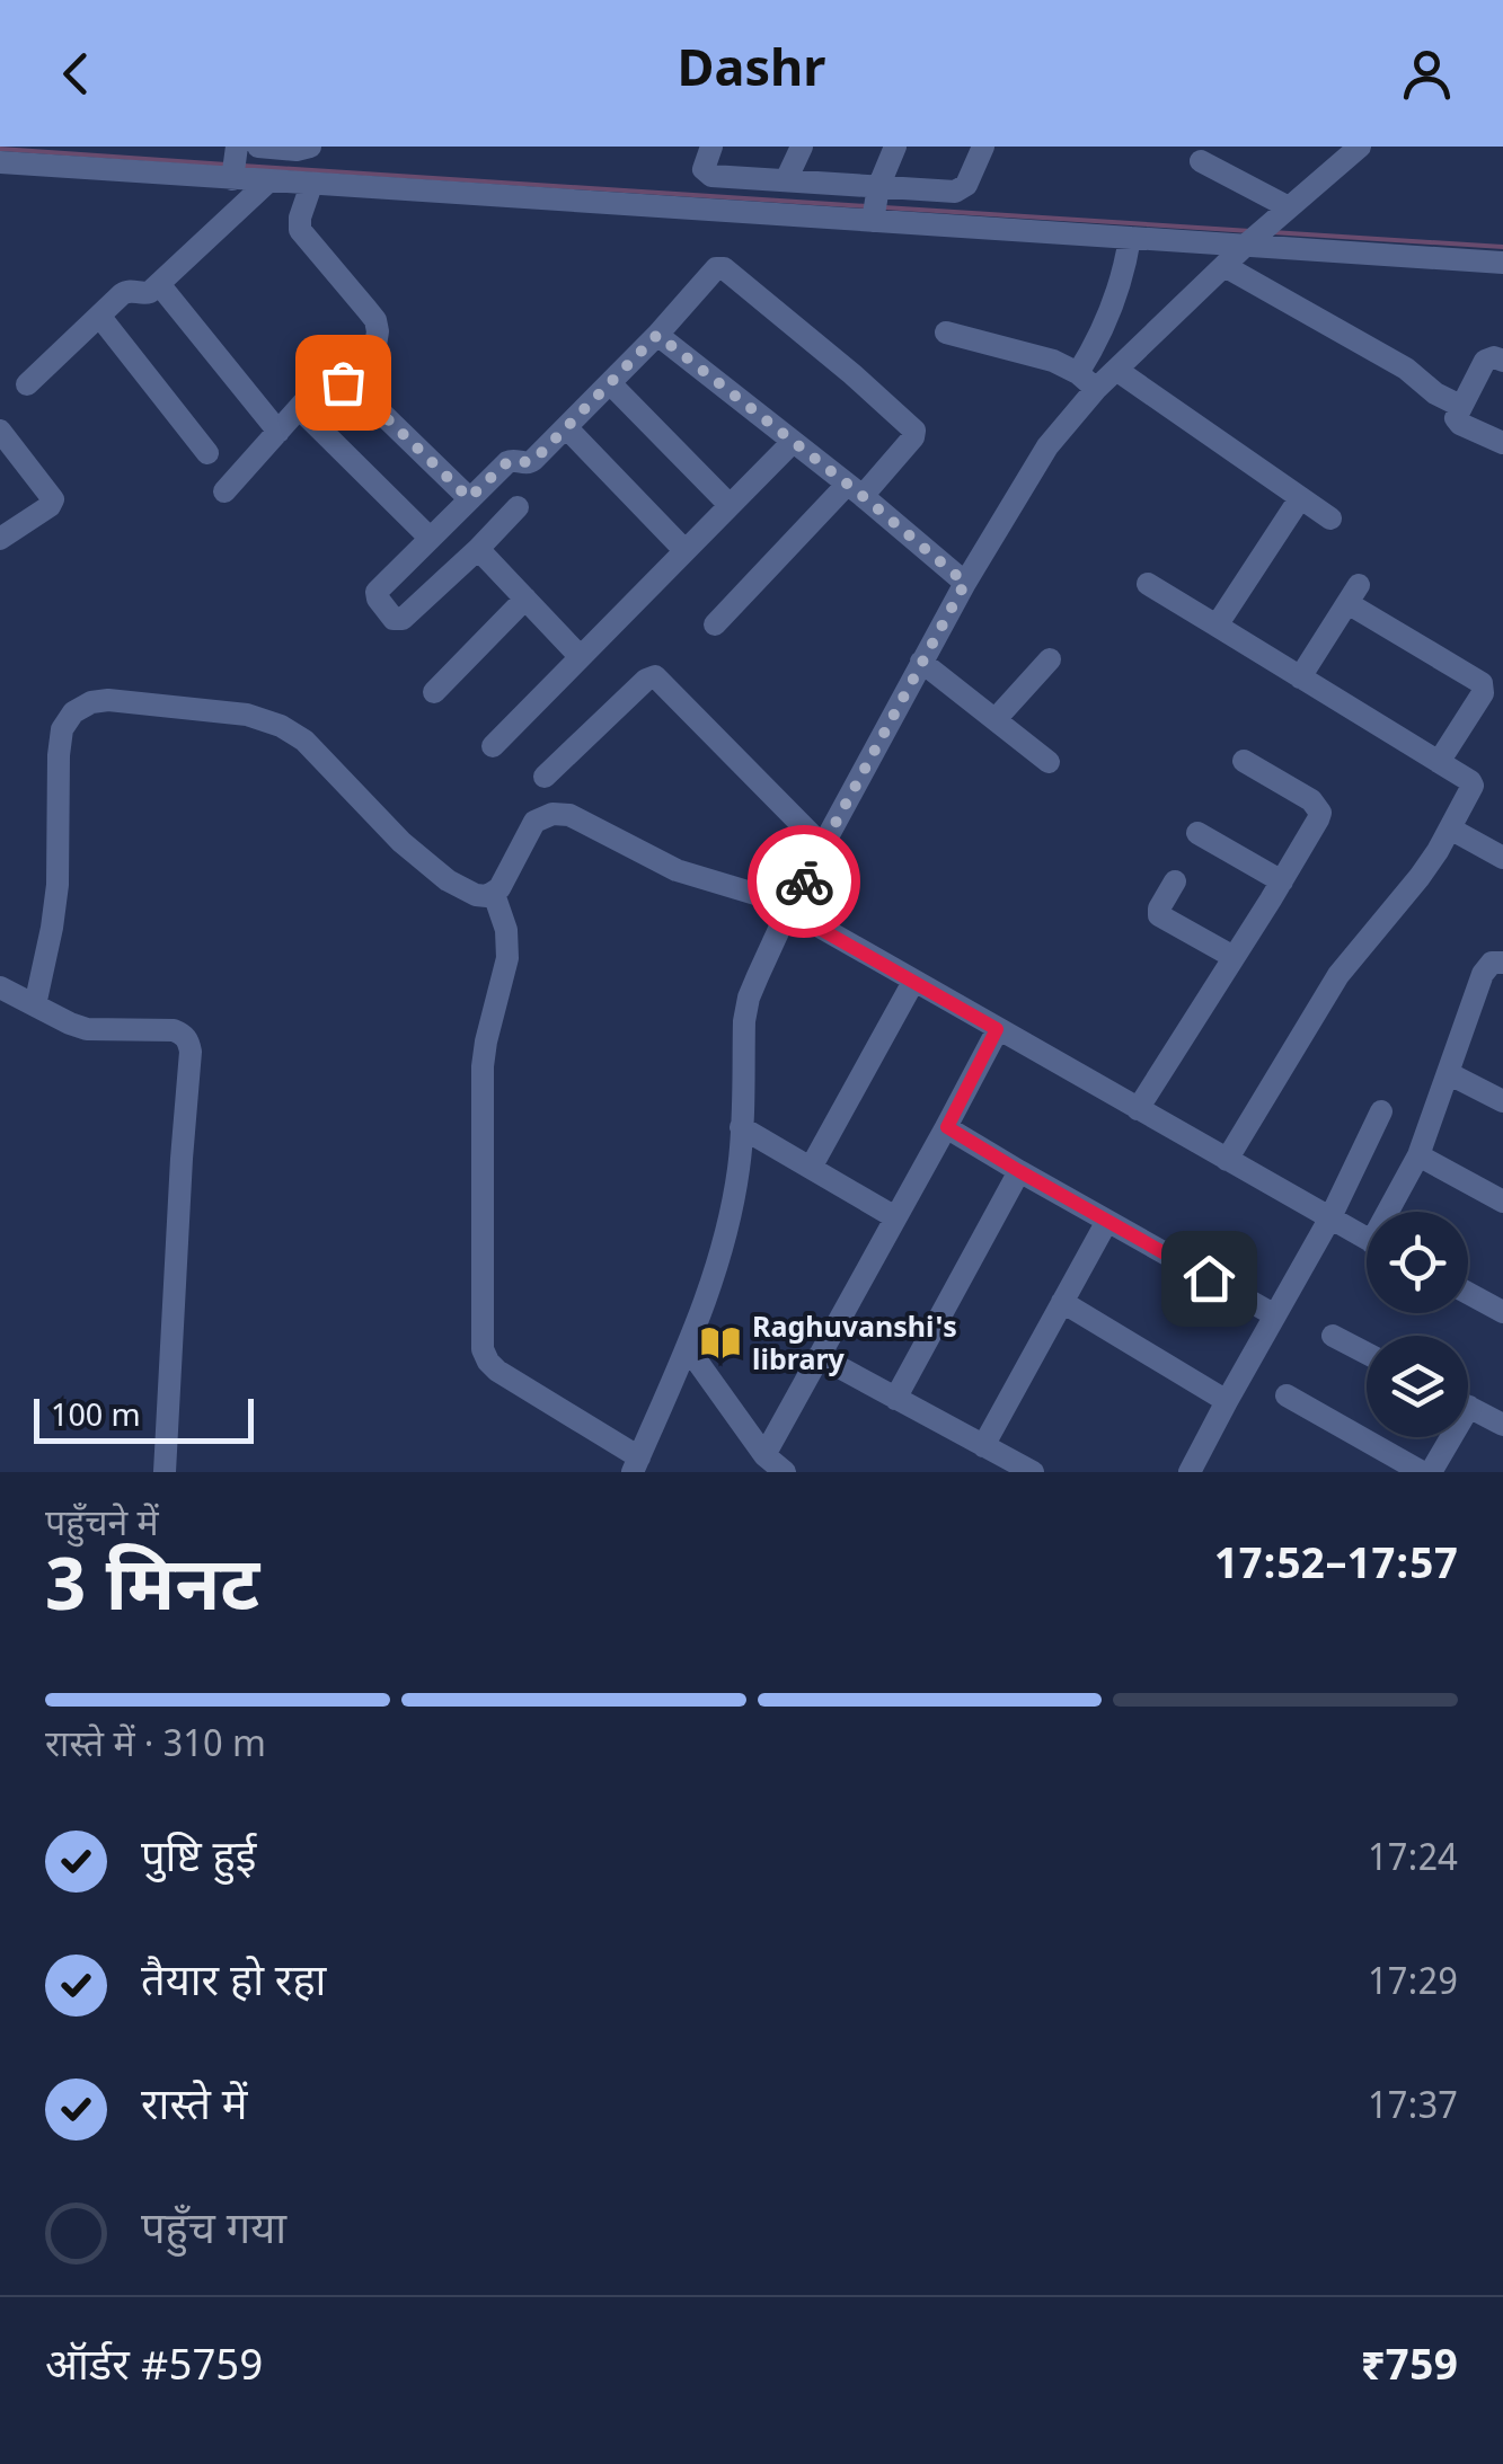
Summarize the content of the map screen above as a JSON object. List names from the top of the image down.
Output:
{
  "places": {
    "library": ["Raghuvanshi's library"]
  },
  "scale_bar": "100 m",
  "page": {
    "header": "Dashr",
    "scale": "100 m",
    "heading": ["3 मिनट", "पहुँचने में", "17:52–17:57"],
    "panel": ["ऑर्डर #5759", "₹759"],
    "bar": "रास्ते में · 310 m",
    "list": [
      ["पुष्टि हुई", "17:24"],
      ["तैयार हो रहा", "17:29"],
      ["रास्ते में", "17:37"],
      "पहुँच गया"
    ]
  }
}
